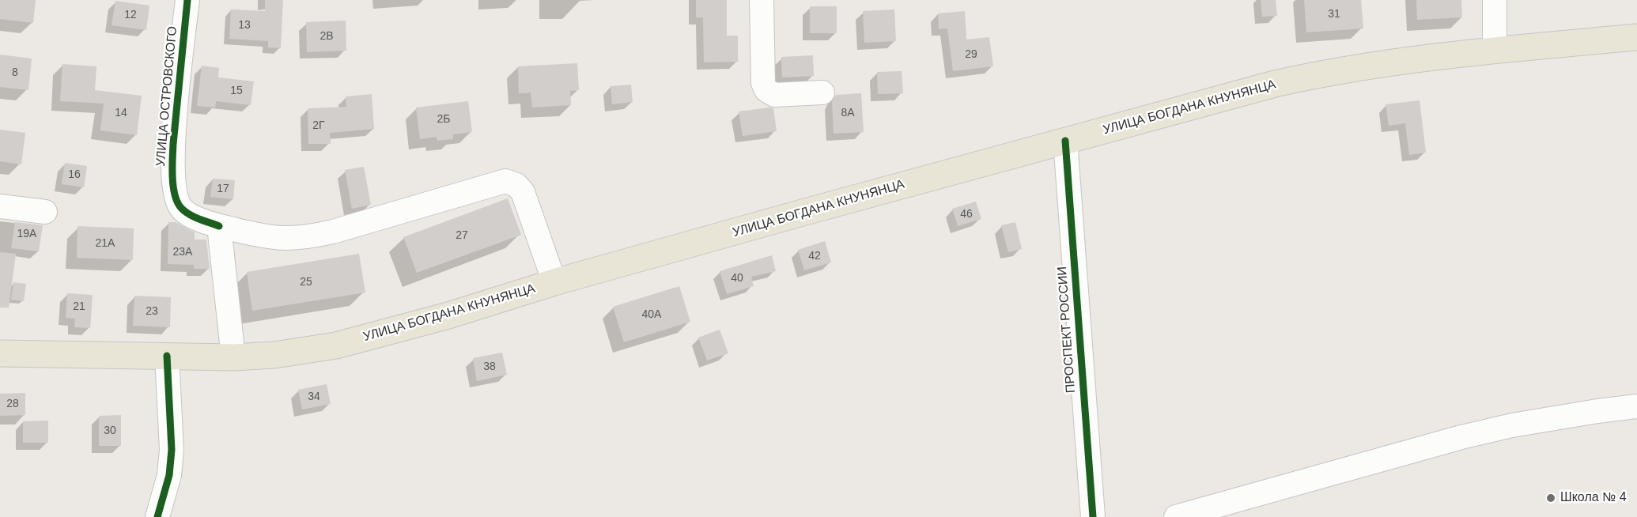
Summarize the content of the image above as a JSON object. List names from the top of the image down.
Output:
{
  "streets": {
    "main road": ["УЛИЦА БОГДАНА КНУНЯНЦА"],
    "street": ["УЛИЦА ОСТРОВСКОГО", "ПРОСПЕКТ РОССИИ"]
  },
  "crossings": [
    ["УЛИЦА ОСТРОВСКОГО", "УЛИЦА БОГДАНА КНУНЯНЦА"],
    ["УЛИЦА БОГДАНА КНУНЯНЦА", "ПРОСПЕКТ РОССИИ"]
  ],
  "places": ["Школа № 4"],
  "house_numbers": [
    "31",
    "12",
    "13",
    "2В",
    "29",
    "8",
    "15",
    "14",
    "8А",
    "2Б",
    "2Г",
    "16",
    "17",
    "46",
    "19А",
    "27",
    "21А",
    "23А",
    "42",
    "40",
    "25",
    "21",
    "23",
    "40А",
    "38",
    "34",
    "28",
    "30"
  ]
}
